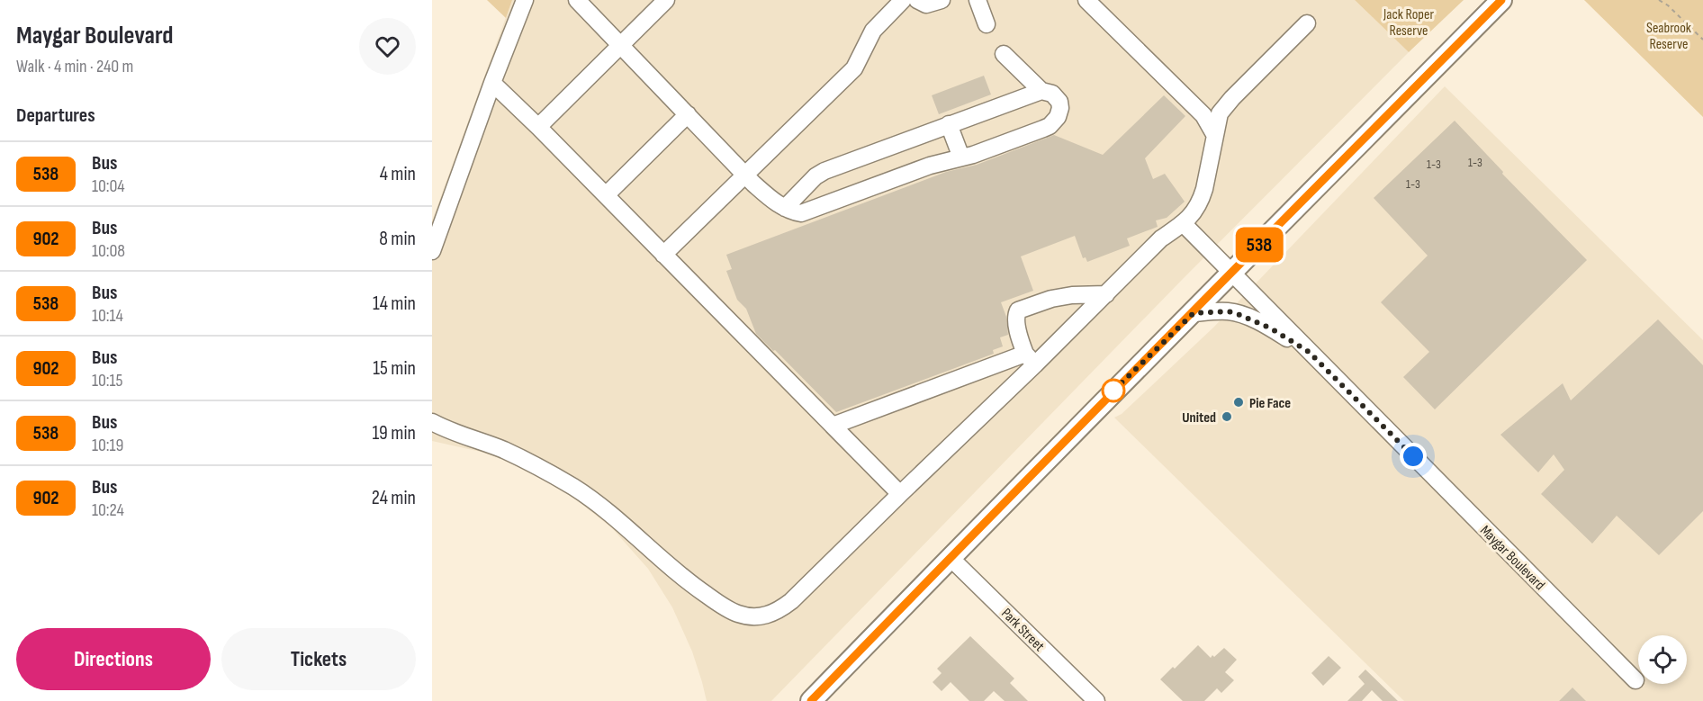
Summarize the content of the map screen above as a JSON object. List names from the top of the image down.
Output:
{
  "streets": {
    "street": ["Maygar Boulevard", "Park Street"]
  },
  "parks": ["Jack Roper Reserve", "Seabrook Reserve"],
  "places": ["Pie Face", "United"],
  "lines": ["bus line 538"],
  "house_numbers": ["1-3", "1-3", "1-3"],
  "page": {
    "heading": [
      ["Maygar Boulevard", "Walk · 4 min · 240 m"],
      "Departures"
    ],
    "on_map": "538",
    "list": [
      {
        "mark": "538",
        "name": "Bus",
        "note": "10:04",
        "value": "4 min"
      },
      {
        "mark": "902",
        "name": "Bus",
        "note": "10:08",
        "value": "8 min"
      },
      {
        "mark": "538",
        "name": "Bus",
        "note": "10:14",
        "value": "14 min"
      },
      {
        "mark": "902",
        "name": "Bus",
        "note": "10:15",
        "value": "15 min"
      },
      {
        "mark": "538",
        "name": "Bus",
        "note": "10:19",
        "value": "19 min"
      },
      {
        "mark": "902",
        "name": "Bus",
        "note": "10:24",
        "value": "24 min"
      }
    ],
    "buttons": ["Directions", "Tickets"]
  }
}
